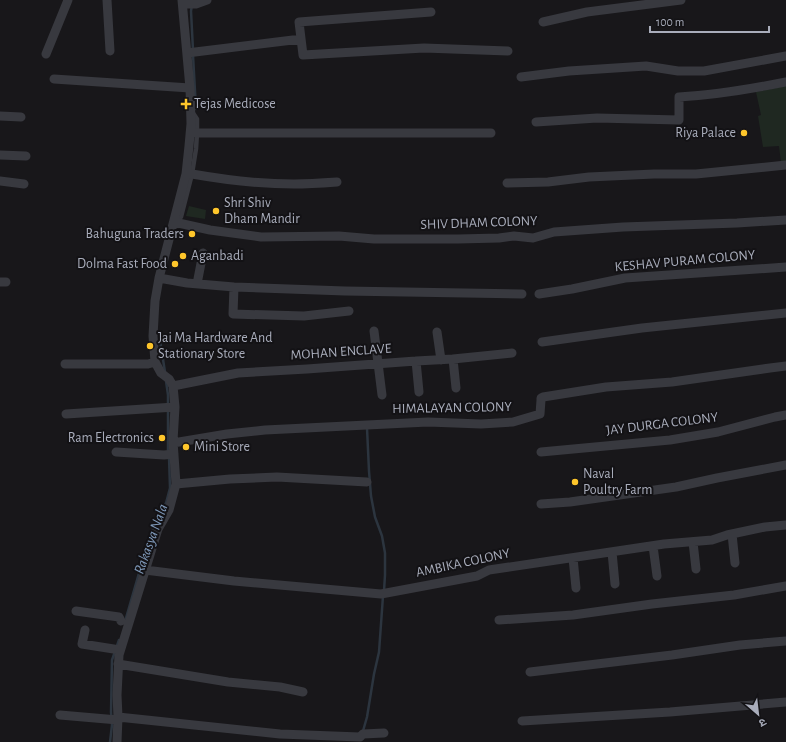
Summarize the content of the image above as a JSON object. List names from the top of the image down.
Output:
{
  "streets": {
    "street": [
      "SHIV DHAM COLONY",
      "KESHAV PURAM COLONY",
      "MOHAN ENCLAVE",
      "HIMALAYAN COLONY",
      "JAY DURGA COLONY",
      "AMBIKA COLONY"
    ]
  },
  "water": ["Rakasya Nala"],
  "places": {
    "health": ["Tejas Medicose"],
    "other": [
      "Riya Palace",
      "Shri Shiv Dham Mandir",
      "Bahuguna Traders",
      "Aganbadi",
      "Dolma Fast Food",
      "Jai Ma Hardware And Stationary Store",
      "Ram Electronics",
      "Mini Store",
      "Naval Poultry Farm"
    ]
  },
  "scale_bar": "100 m",
  "north": "bottom right"
}
